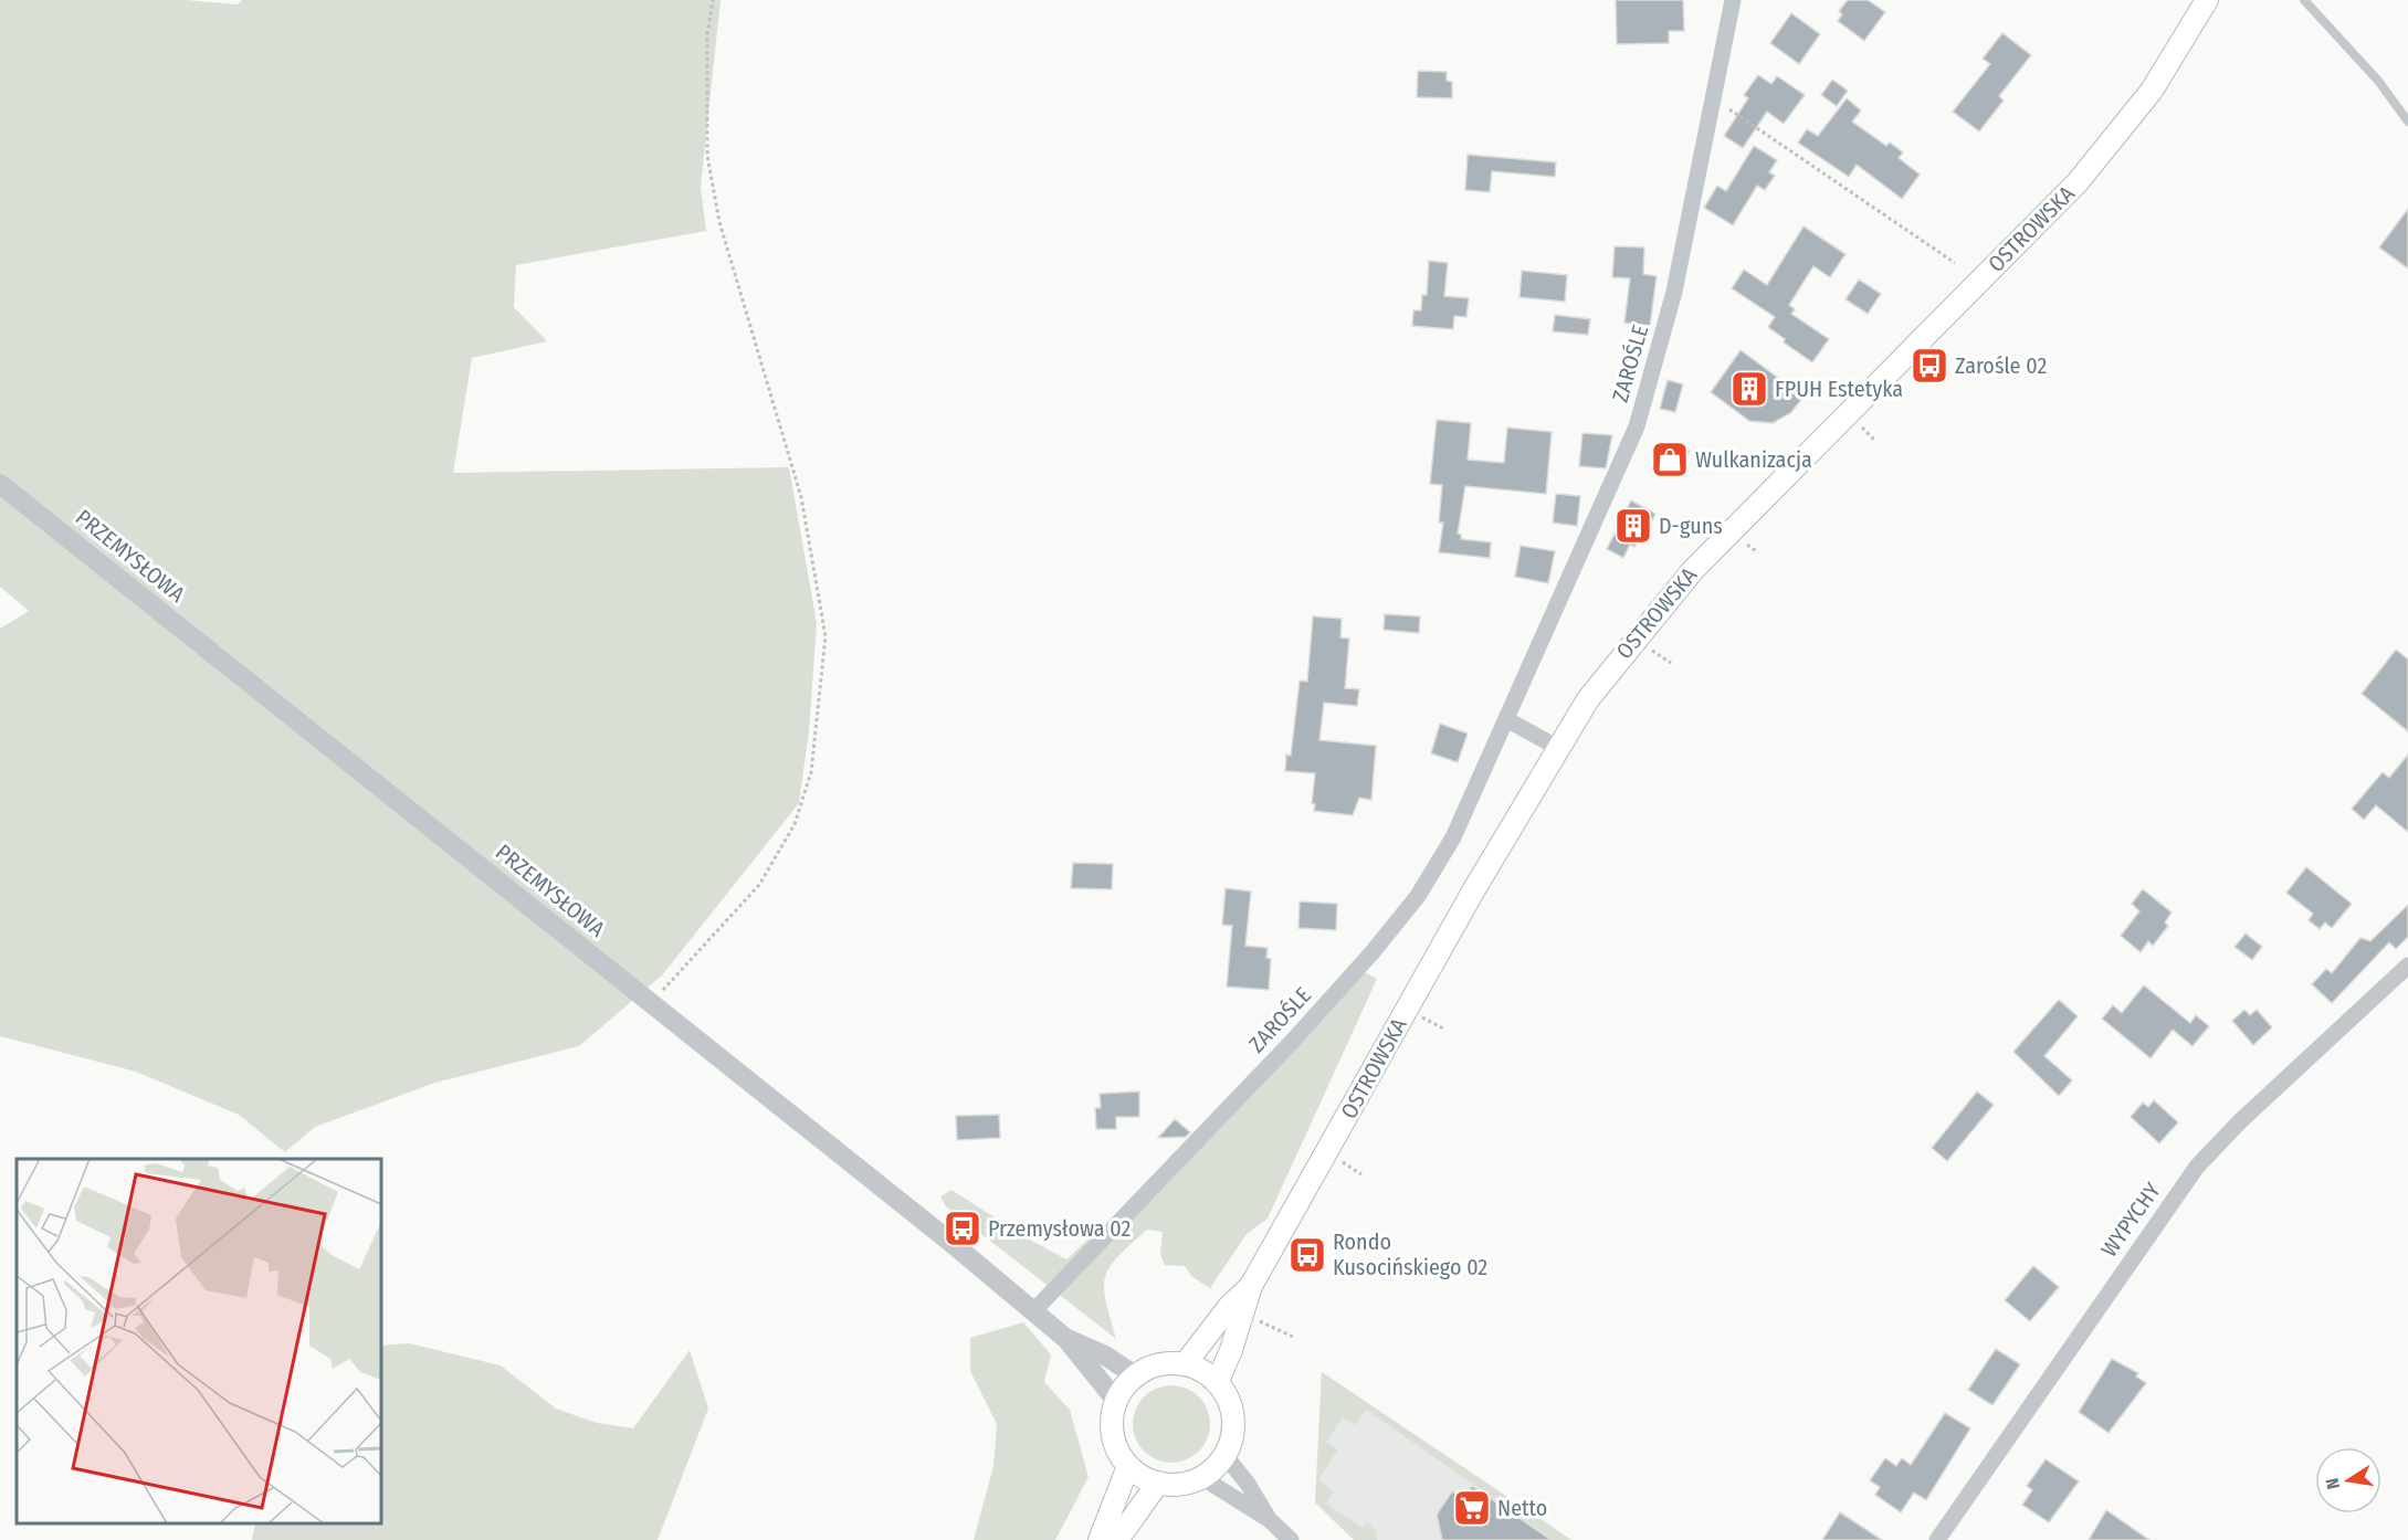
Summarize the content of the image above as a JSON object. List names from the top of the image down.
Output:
{
  "streets": {
    "main road": ["OSTROWSKA"],
    "street": ["ZAROŚLE", "PRZEMYSŁOWA", "WYPYCHY"]
  },
  "crossings": [
    ["OSTROWSKA", "PRZEMYSŁOWA"],
    ["ZAROŚLE", "PRZEMYSŁOWA"]
  ],
  "places": {
    "bus stop": ["Zarośle 02", "Przemysłowa 02", "Rondo Kusocińskiego 02"],
    "building": ["FPUH Estetyka", "D-guns"],
    "shop": ["Wulkanizacja"],
    "supermarket": ["Netto"]
  },
  "north": "left"
}
